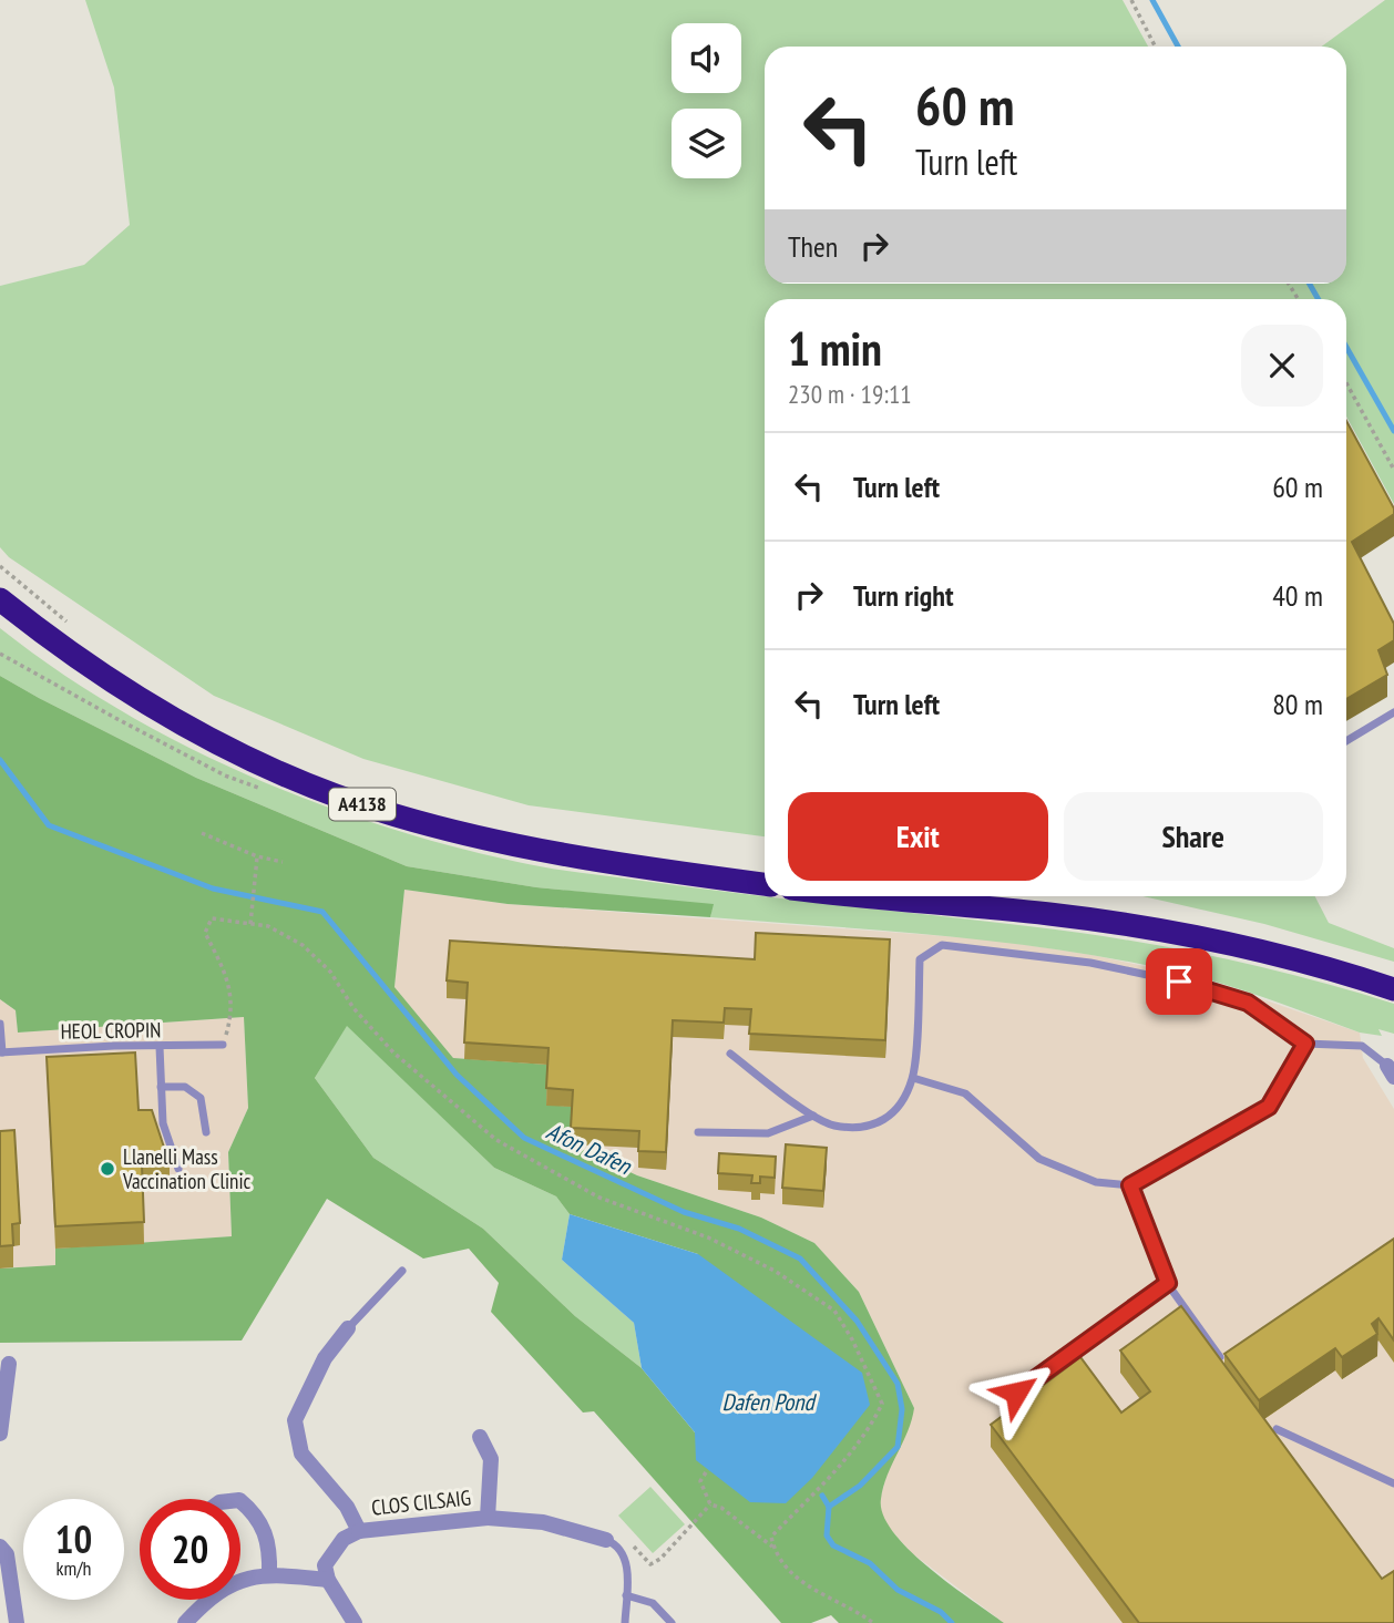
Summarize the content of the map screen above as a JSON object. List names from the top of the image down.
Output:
{
  "streets": {
    "highway": ["A4138"],
    "street": ["CLOS CILSAIG"],
    "lane": ["HEOL CROPIN"]
  },
  "water": ["Afon Dafen", "Dafen Pond"],
  "places": ["Llanelli Mass Vaccination Clinic"],
  "page": {
    "turn": ["60 m", "Turn left"],
    "then": "Then",
    "heading": ["1 min", "230 m · 19:11"],
    "list": [
      {
        "name": "Turn left",
        "value": "60 m"
      },
      {
        "name": "Turn right",
        "value": "40 m"
      },
      {
        "name": "Turn left",
        "value": "80 m"
      }
    ],
    "buttons": ["Exit", "Share"],
    "speed": "10 km/h",
    "limit": "20"
  }
}
